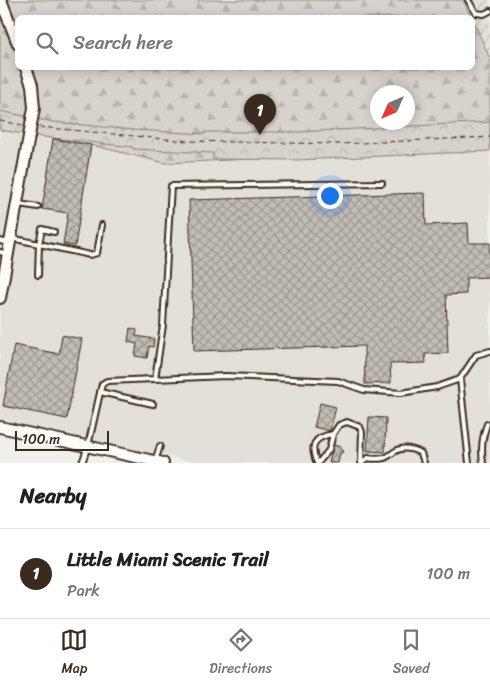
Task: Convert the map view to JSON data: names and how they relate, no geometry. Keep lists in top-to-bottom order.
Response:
{
  "scale_bar": "100 m",
  "north": "bottom left",
  "page": {
    "search": "Search here",
    "pins": "1",
    "scale": "100 m",
    "heading": "Nearby",
    "list": [
      {
        "mark": "1",
        "name": "Little Miami Scenic Trail",
        "note": "Park",
        "value": "100 m"
      }
    ],
    "nav": ["Map", "Directions", "Saved"]
  }
}
